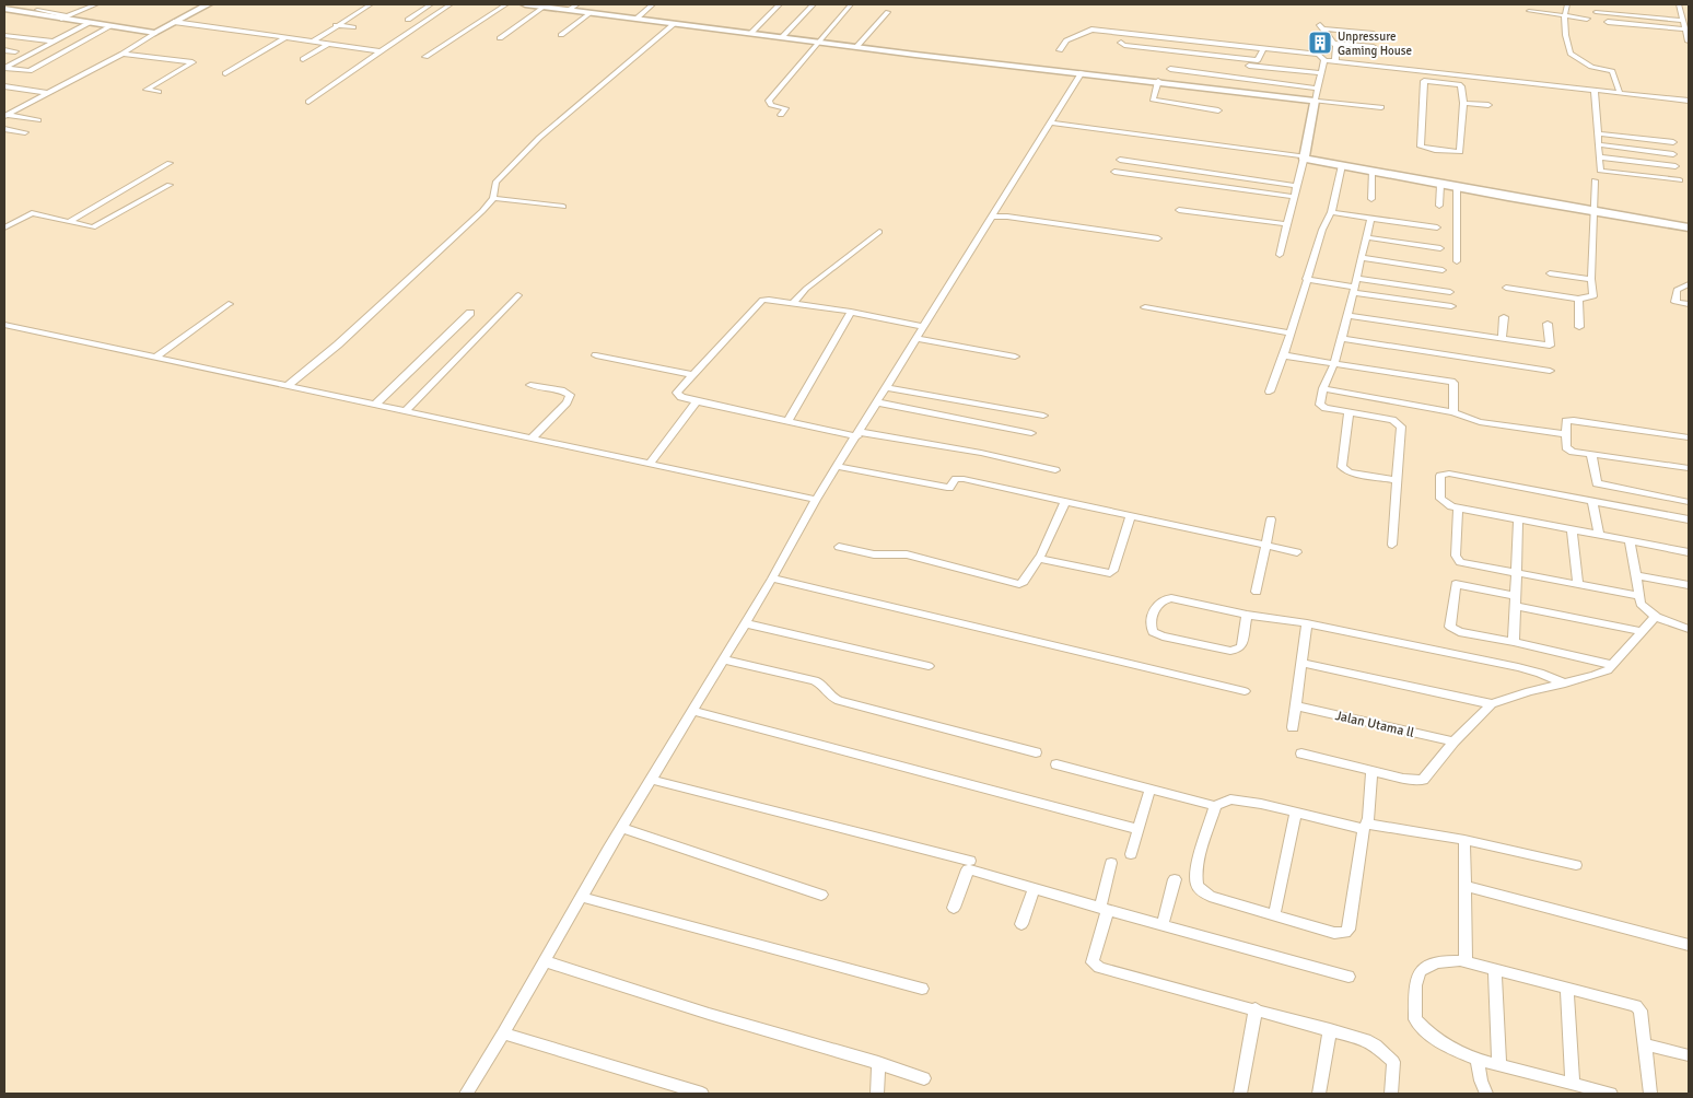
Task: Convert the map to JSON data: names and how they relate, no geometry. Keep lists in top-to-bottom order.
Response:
{
  "streets": {
    "street": ["Jalan Utama ll"]
  },
  "places": {
    "building": ["Unpressure Gaming House"]
  }
}
